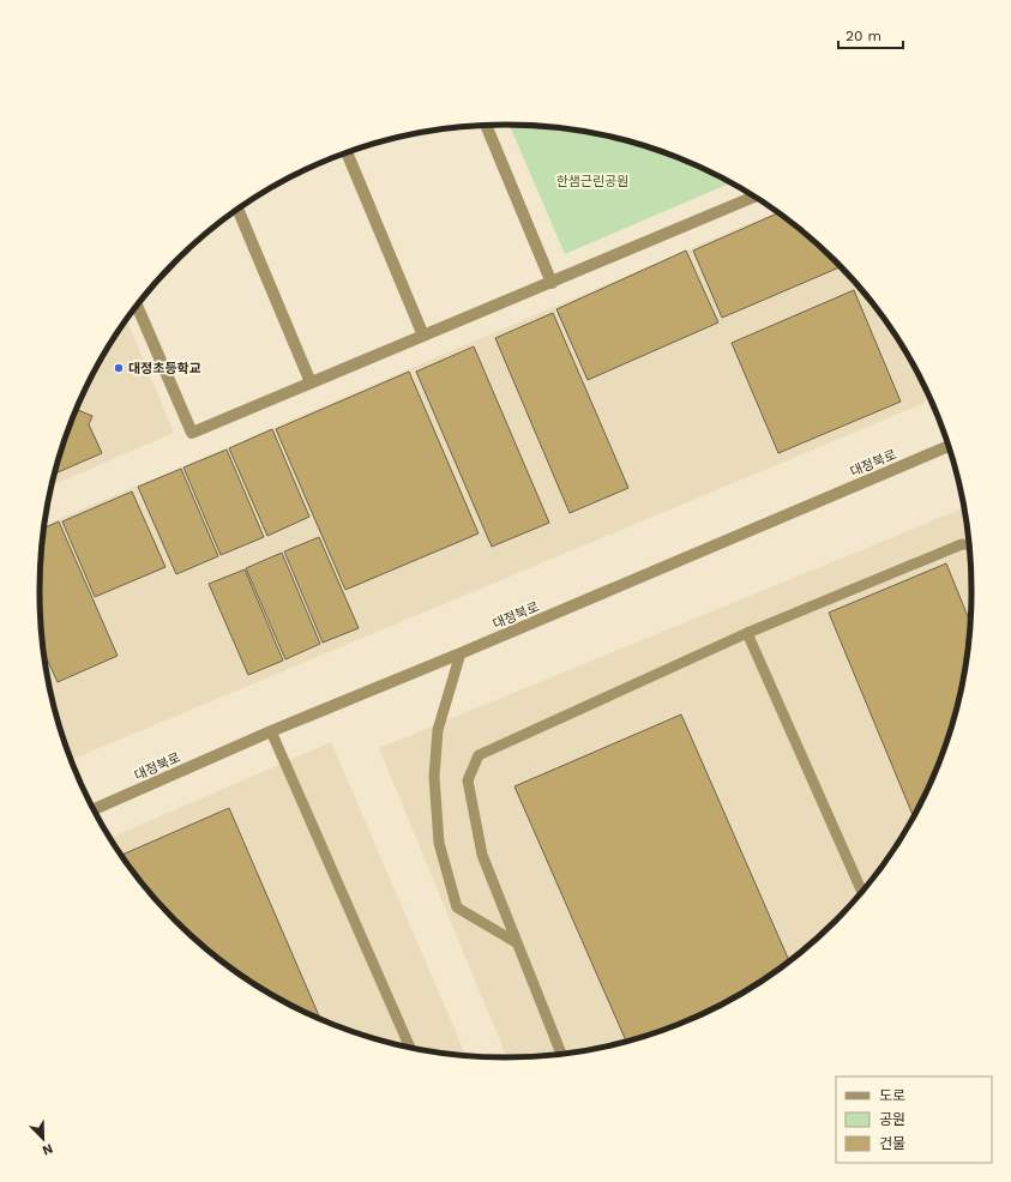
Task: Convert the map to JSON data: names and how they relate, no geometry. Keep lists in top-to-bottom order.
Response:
{
  "streets": {
    "street": ["대정북로"]
  },
  "parks": ["한샘근린공원"],
  "places": ["대정초등학교"],
  "legend": ["도로", "공원", "건물"],
  "scale_bar": "20 m",
  "north": "bottom right"
}
